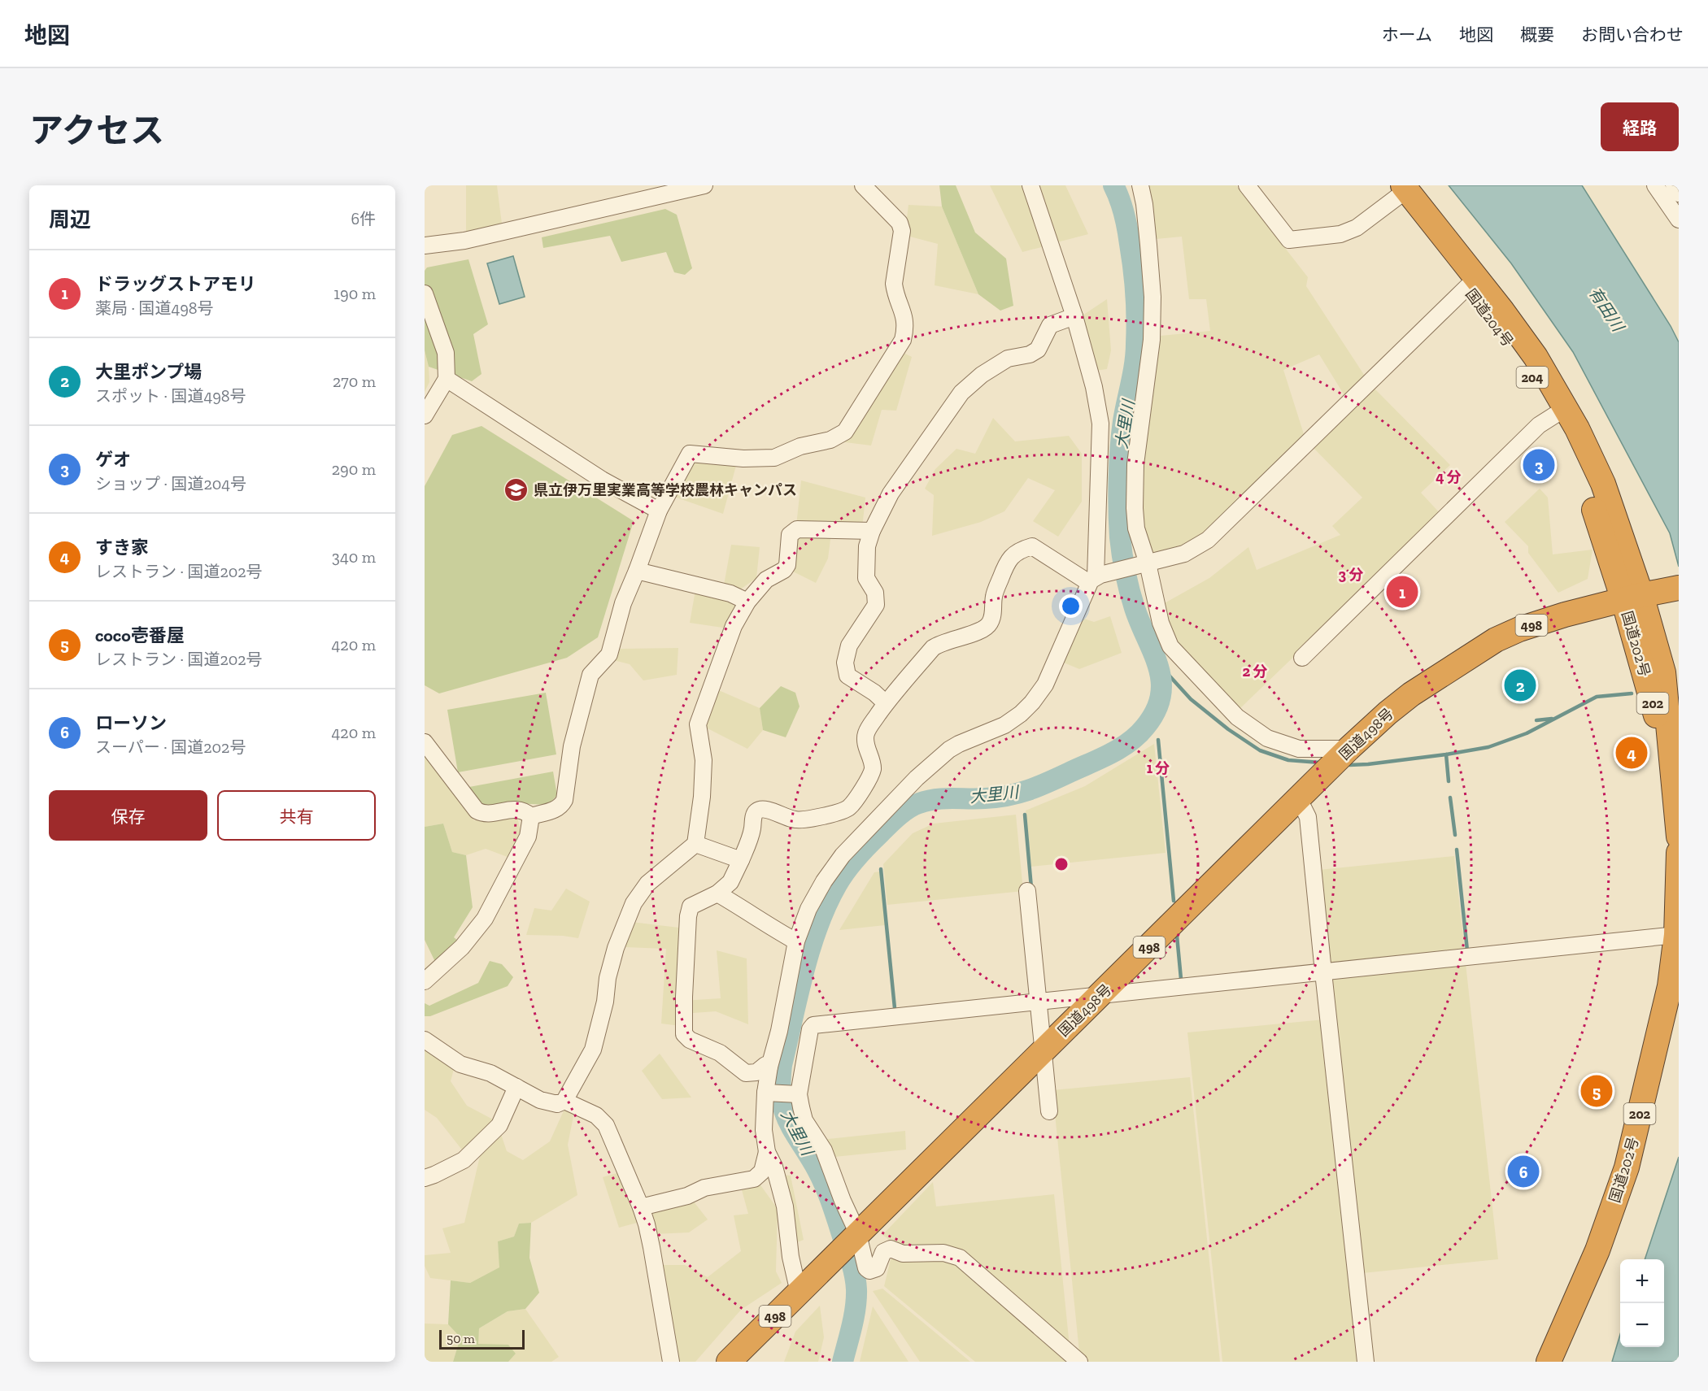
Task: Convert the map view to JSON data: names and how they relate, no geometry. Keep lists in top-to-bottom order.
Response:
{
  "streets": {
    "highway": [
      "国道204号",
      "204",
      "498",
      "国道202号",
      "202",
      "国道498号"
    ]
  },
  "crossings": [
    ["国道204号", "国道202号"],
    ["国道204号", "国道498号"],
    ["国道202号", "国道498号"]
  ],
  "water": ["有田川", "大里川"],
  "places": {
    "school or university": ["県立伊万里実業高等学校農林キャンパス"]
  },
  "scale_bar": "50 m",
  "page": {
    "header": "地図",
    "nav": [
      "ホーム",
      "地図",
      "概要",
      "お問い合わせ"
    ],
    "title": "アクセス",
    "buttons": [
      "経路",
      ["保存", "共有"]
    ],
    "heading": ["周辺", "6件"],
    "list": [
      {
        "mark": "1",
        "name": "ドラッグストアモリ",
        "note": "薬局 · 国道498号",
        "value": "190 m"
      },
      {
        "mark": "2",
        "name": "大里ポンプ場",
        "note": "スポット · 国道498号",
        "value": "270 m"
      },
      {
        "mark": "3",
        "name": "ゲオ",
        "note": "ショップ · 国道204号",
        "value": "290 m"
      },
      {
        "mark": "4",
        "name": "すき家",
        "note": "レストラン · 国道202号",
        "value": "340 m"
      },
      {
        "mark": "5",
        "name": "coco壱番屋",
        "note": "レストラン · 国道202号",
        "value": "420 m"
      },
      {
        "mark": "6",
        "name": "ローソン",
        "note": "スーパー · 国道202号",
        "value": "420 m"
      }
    ],
    "pins": [
      "3",
      "1",
      "2",
      "4",
      "5",
      "6"
    ],
    "map_buttons": ["+", "−"],
    "scale": "50 m"
  },
  "rings": [
    "4 分",
    "3 分",
    "2 分",
    "1 分"
  ]
}
